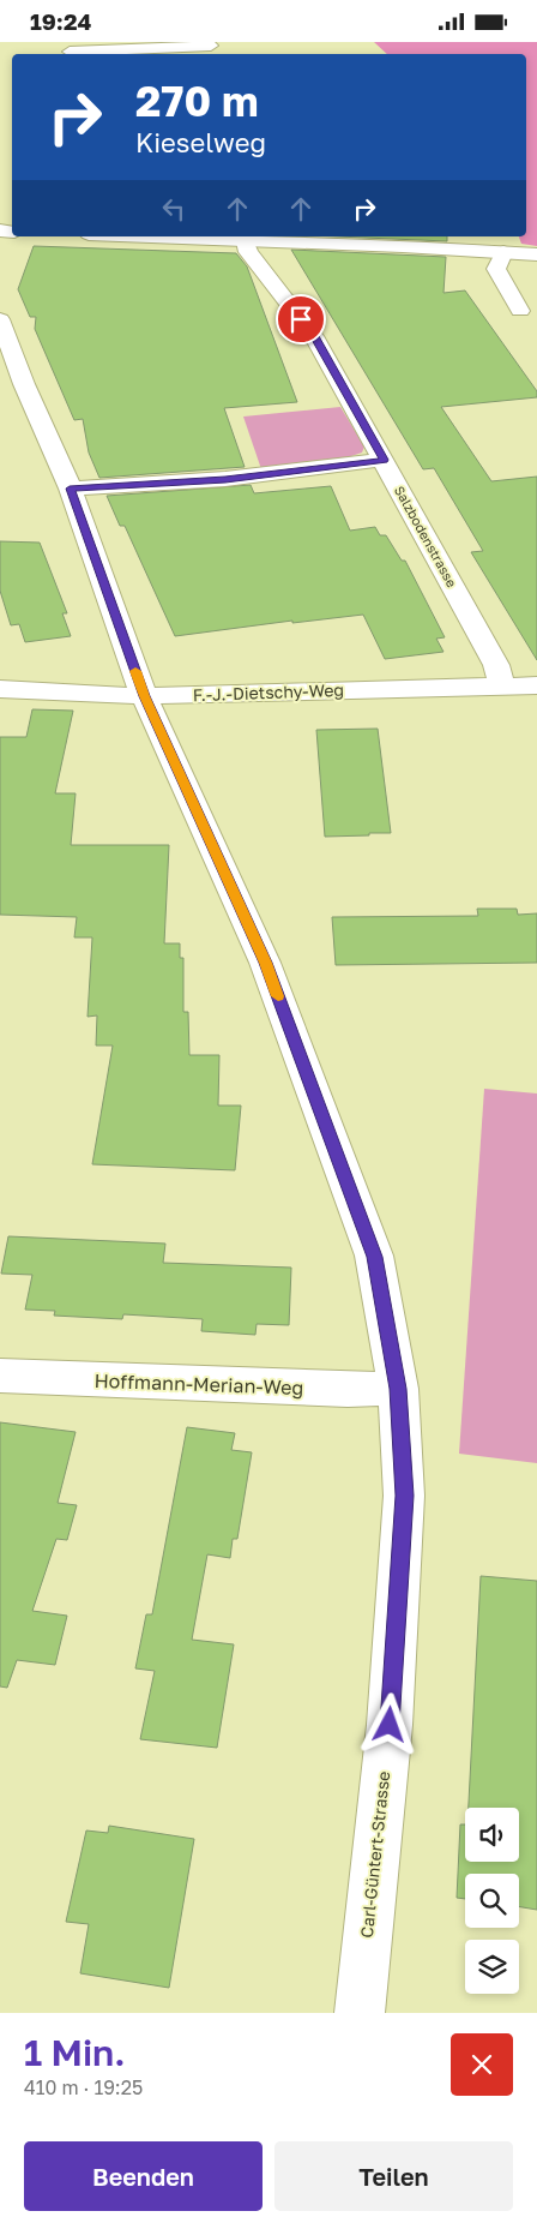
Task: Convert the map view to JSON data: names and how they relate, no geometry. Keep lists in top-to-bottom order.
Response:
{
  "streets": {
    "street": [
      "Salzbodenstrasse",
      "F.-J.-Dietschy-Weg",
      "Hoffmann-Merian-Weg",
      "Carl-Güntert-Strasse"
    ]
  },
  "crossings": [
    ["Salzbodenstrasse", "F.-J.-Dietschy-Weg"],
    ["F.-J.-Dietschy-Weg", "Carl-Güntert-Strasse"],
    ["Hoffmann-Merian-Weg", "Carl-Güntert-Strasse"]
  ],
  "page": {
    "status": "19:24",
    "turn": ["270 m", "Kieselweg"],
    "heading": ["1 Min.", "410 m · 19:25"],
    "buttons": ["Beenden", "Teilen"]
  }
}
